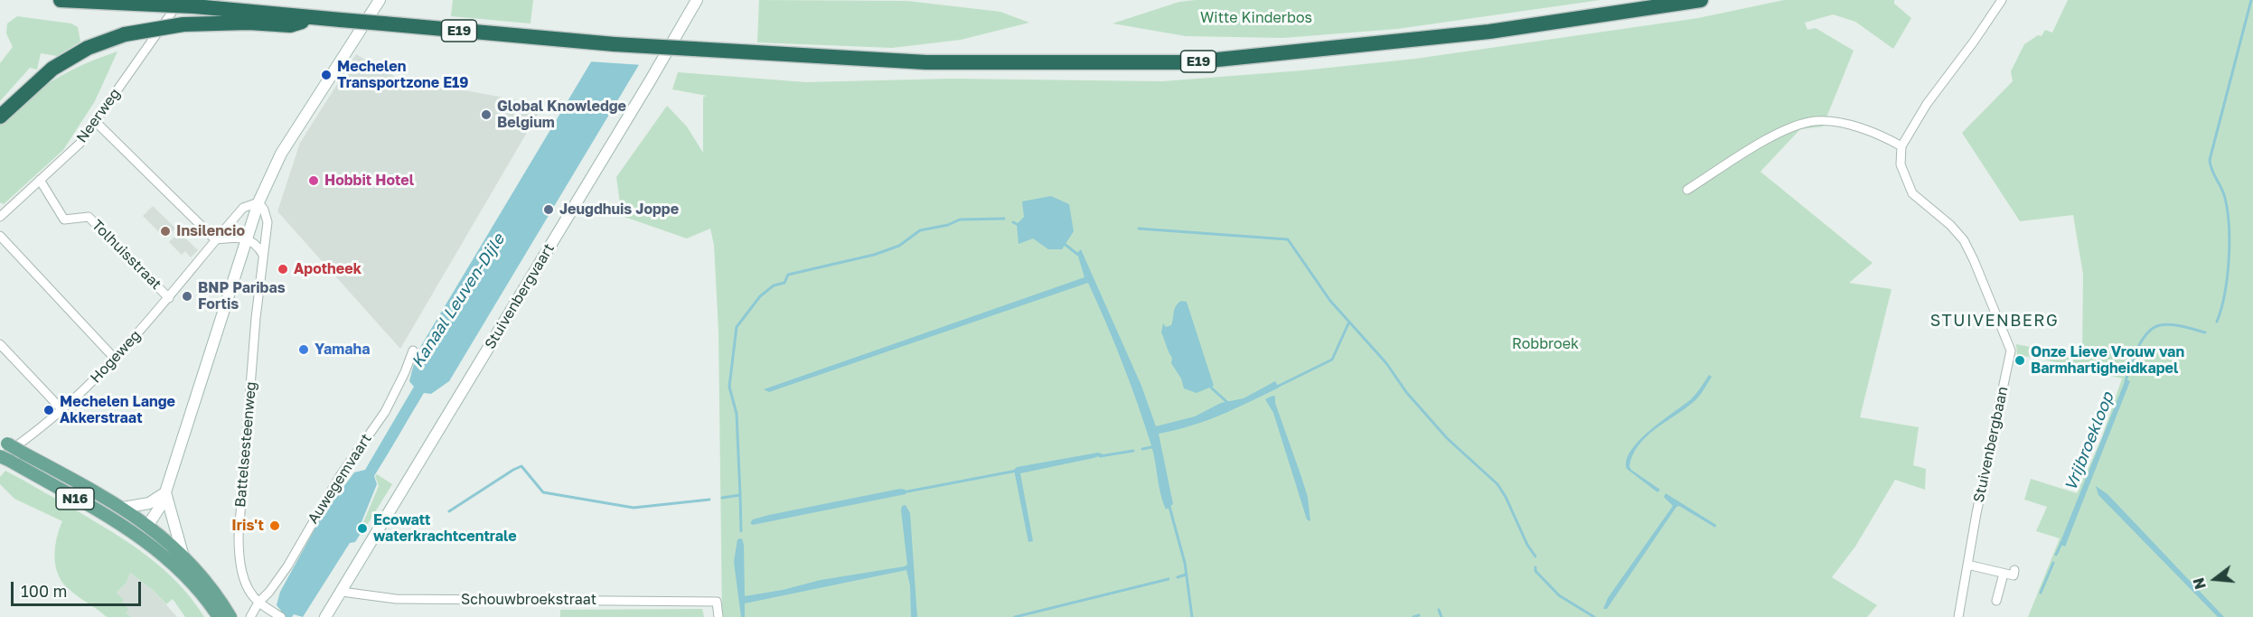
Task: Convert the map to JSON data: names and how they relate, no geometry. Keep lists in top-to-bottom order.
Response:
{
  "streets": {
    "highway": ["E19"],
    "main road": ["Stuivenbergvaart", "N16"],
    "street": [
      "Neerweg",
      "Tolhuisstraat",
      "Hogeweg",
      "Battelsesteenweg",
      "Stuivenbergbaan",
      "Auwegemvaart",
      "Schouwbroekstraat"
    ]
  },
  "crossings": [
    ["E19", "Neerweg"],
    ["Neerweg", "Tolhuisstraat"],
    ["Tolhuisstraat", "Hogeweg"],
    ["Stuivenbergvaart", "Schouwbroekstraat"],
    ["Hogeweg", "Battelsesteenweg"],
    ["Hogeweg", "N16"],
    ["Battelsesteenweg", "Auwegemvaart"]
  ],
  "districts": ["STUIVENBERG"],
  "water": ["Kanaal Leuven-Dijle", "Vrijbroekloop"],
  "parks": ["Witte Kinderbos", "Robbroek"],
  "places": [
    "Mechelen Transportzone E19",
    "Global Knowledge Belgium",
    "Hobbit Hotel",
    "Jeugdhuis Joppe",
    "Insilencio",
    "Apotheek",
    "BNP Paribas Fortis",
    "Yamaha",
    "Onze Lieve Vrouw van Barmhartigheidkapel",
    "Mechelen Lange Akkerstraat",
    "Iris't",
    "Ecowatt waterkrachtcentrale"
  ],
  "scale_bar": "100 m",
  "north": "left"
}
